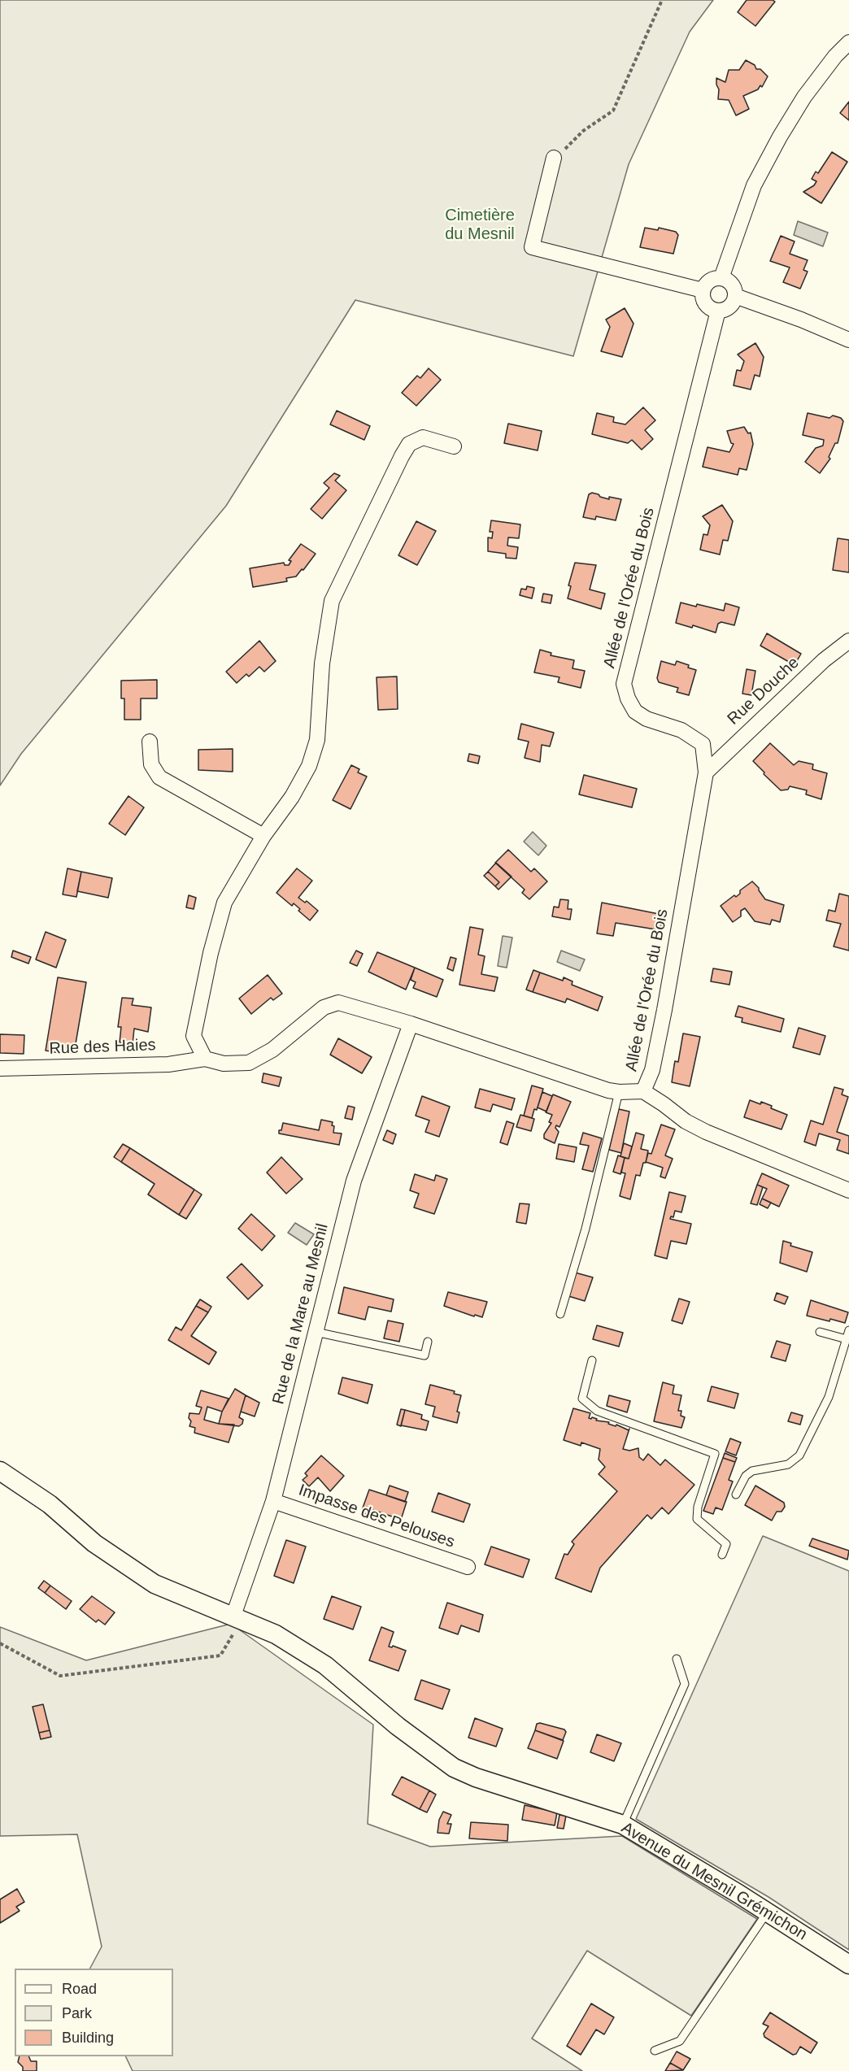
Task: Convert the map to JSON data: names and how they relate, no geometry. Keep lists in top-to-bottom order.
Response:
{
  "streets": {
    "street": [
      "Allée de l'Orée du Bois",
      "Rue Douche",
      "Rue des Haies",
      "Rue de la Mare au Mesnil",
      "Impasse des Pelouses",
      "Avenue du Mesnil Grémichon"
    ]
  },
  "crossings": [
    ["Allée de l'Orée du Bois", "Rue Douche"],
    ["Rue de la Mare au Mesnil", "Impasse des Pelouses"],
    ["Rue de la Mare au Mesnil", "Avenue du Mesnil Grémichon"]
  ],
  "parks": ["Cimetière du Mesnil"],
  "legend": ["Road", "Park", "Building"]
}
